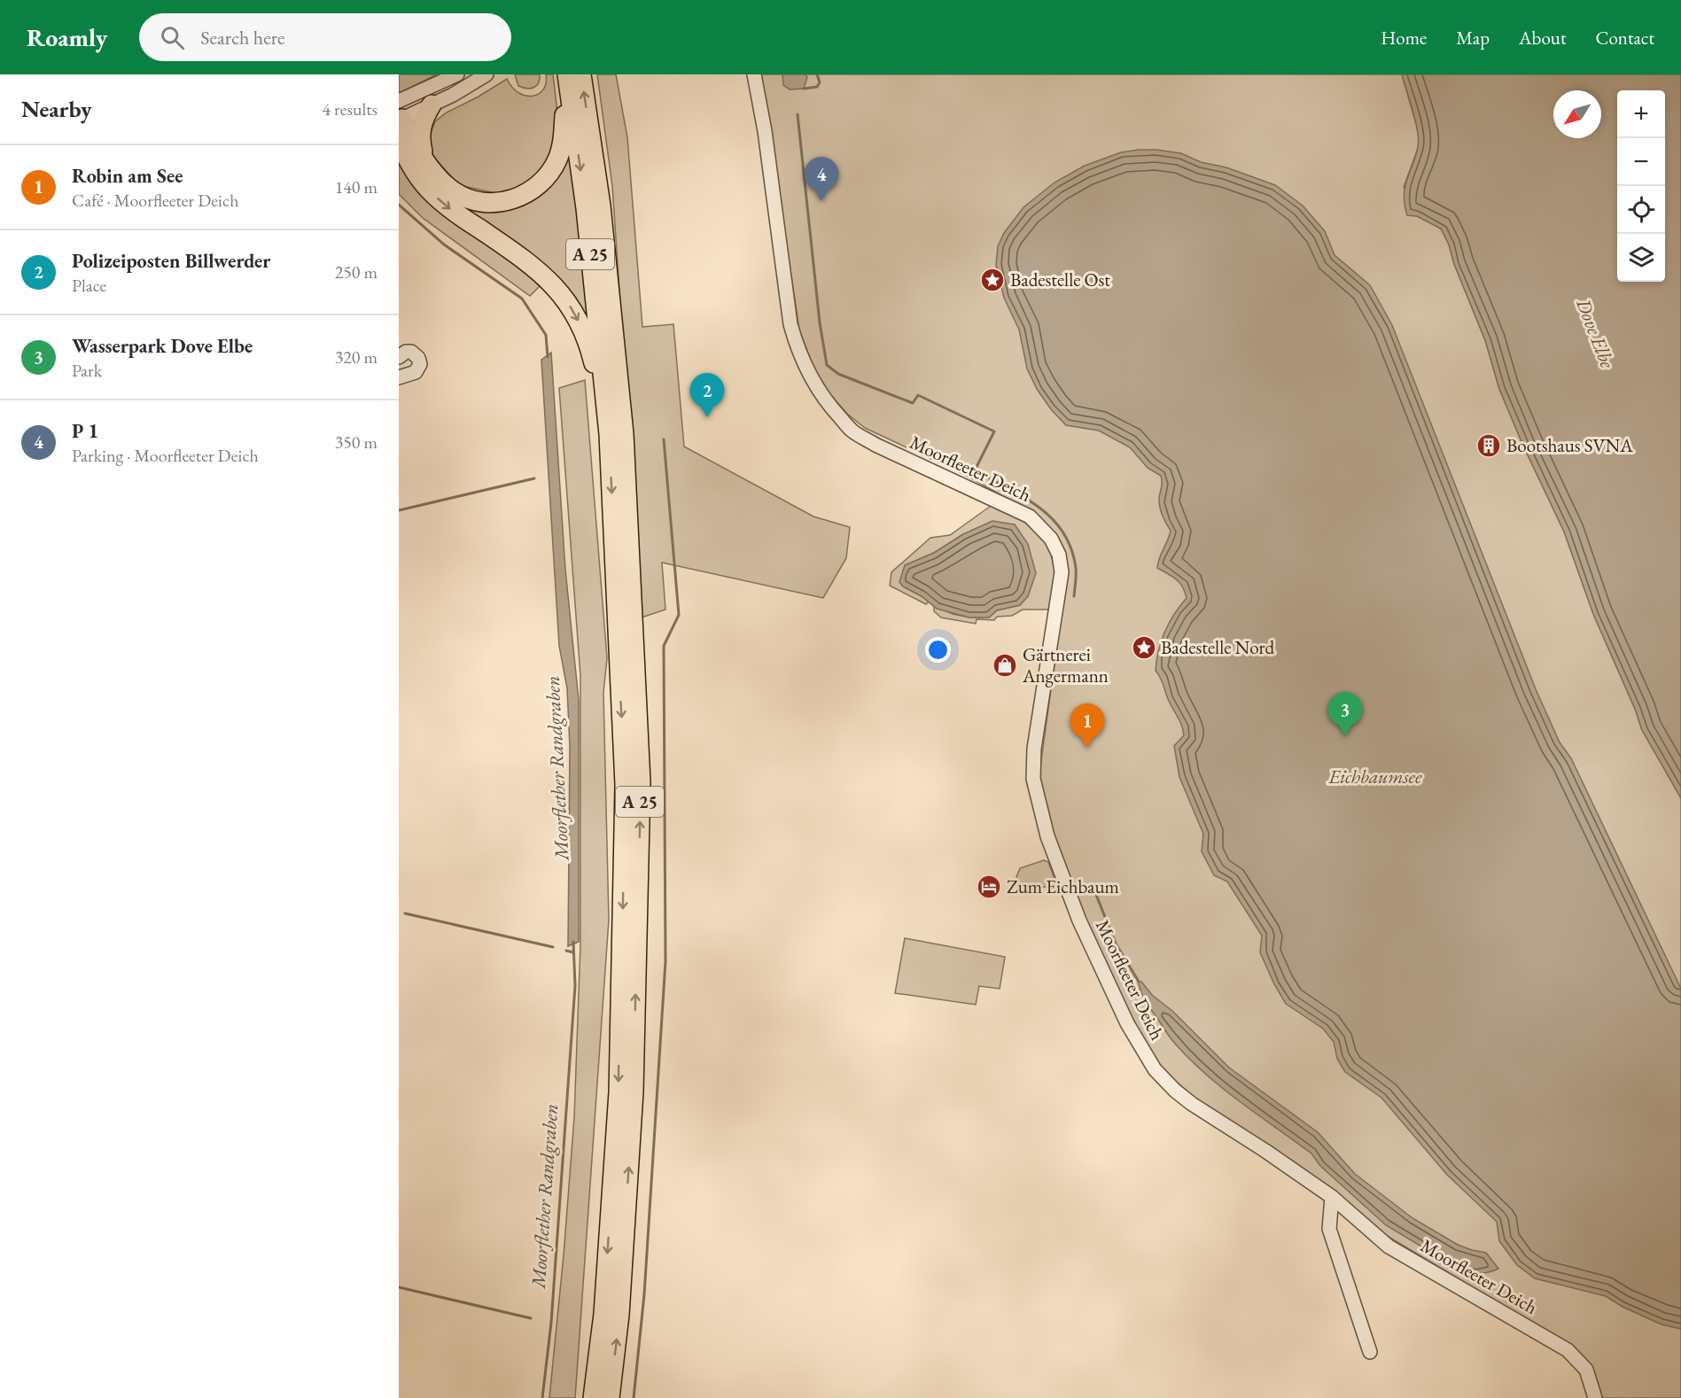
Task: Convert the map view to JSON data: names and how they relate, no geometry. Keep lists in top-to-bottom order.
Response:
{
  "streets": {
    "highway": ["A 25"],
    "street": ["Moorfleeter Deich"]
  },
  "water": ["Dove Elbe", "Moorflether Randgraben", "Eichbaumsee"],
  "places": {
    "place": ["Badestelle Ost", "Badestelle Nord"],
    "building": ["Bootshaus SVNA"],
    "shop": ["Gärtnerei Angermann"],
    "hotel": ["Zum Eichbaum"]
  },
  "north": "bottom left",
  "page": {
    "header": "Roamly",
    "search": "Search here",
    "nav": [
      "Home",
      "Map",
      "About",
      "Contact"
    ],
    "heading": ["Nearby", "4 results"],
    "map_buttons": ["+", "−"],
    "list": [
      {
        "mark": "1",
        "name": "Robin am See",
        "note": "Café · Moorfleeter Deich",
        "value": "140 m"
      },
      {
        "mark": "2",
        "name": "Polizeiposten Billwerder",
        "note": "Place",
        "value": "250 m"
      },
      {
        "mark": "3",
        "name": "Wasserpark Dove Elbe",
        "note": "Park",
        "value": "320 m"
      },
      {
        "mark": "4",
        "name": "P 1",
        "note": "Parking · Moorfleeter Deich",
        "value": "350 m"
      }
    ],
    "pins": [
      "4",
      "2",
      "3",
      "1"
    ]
  }
}
